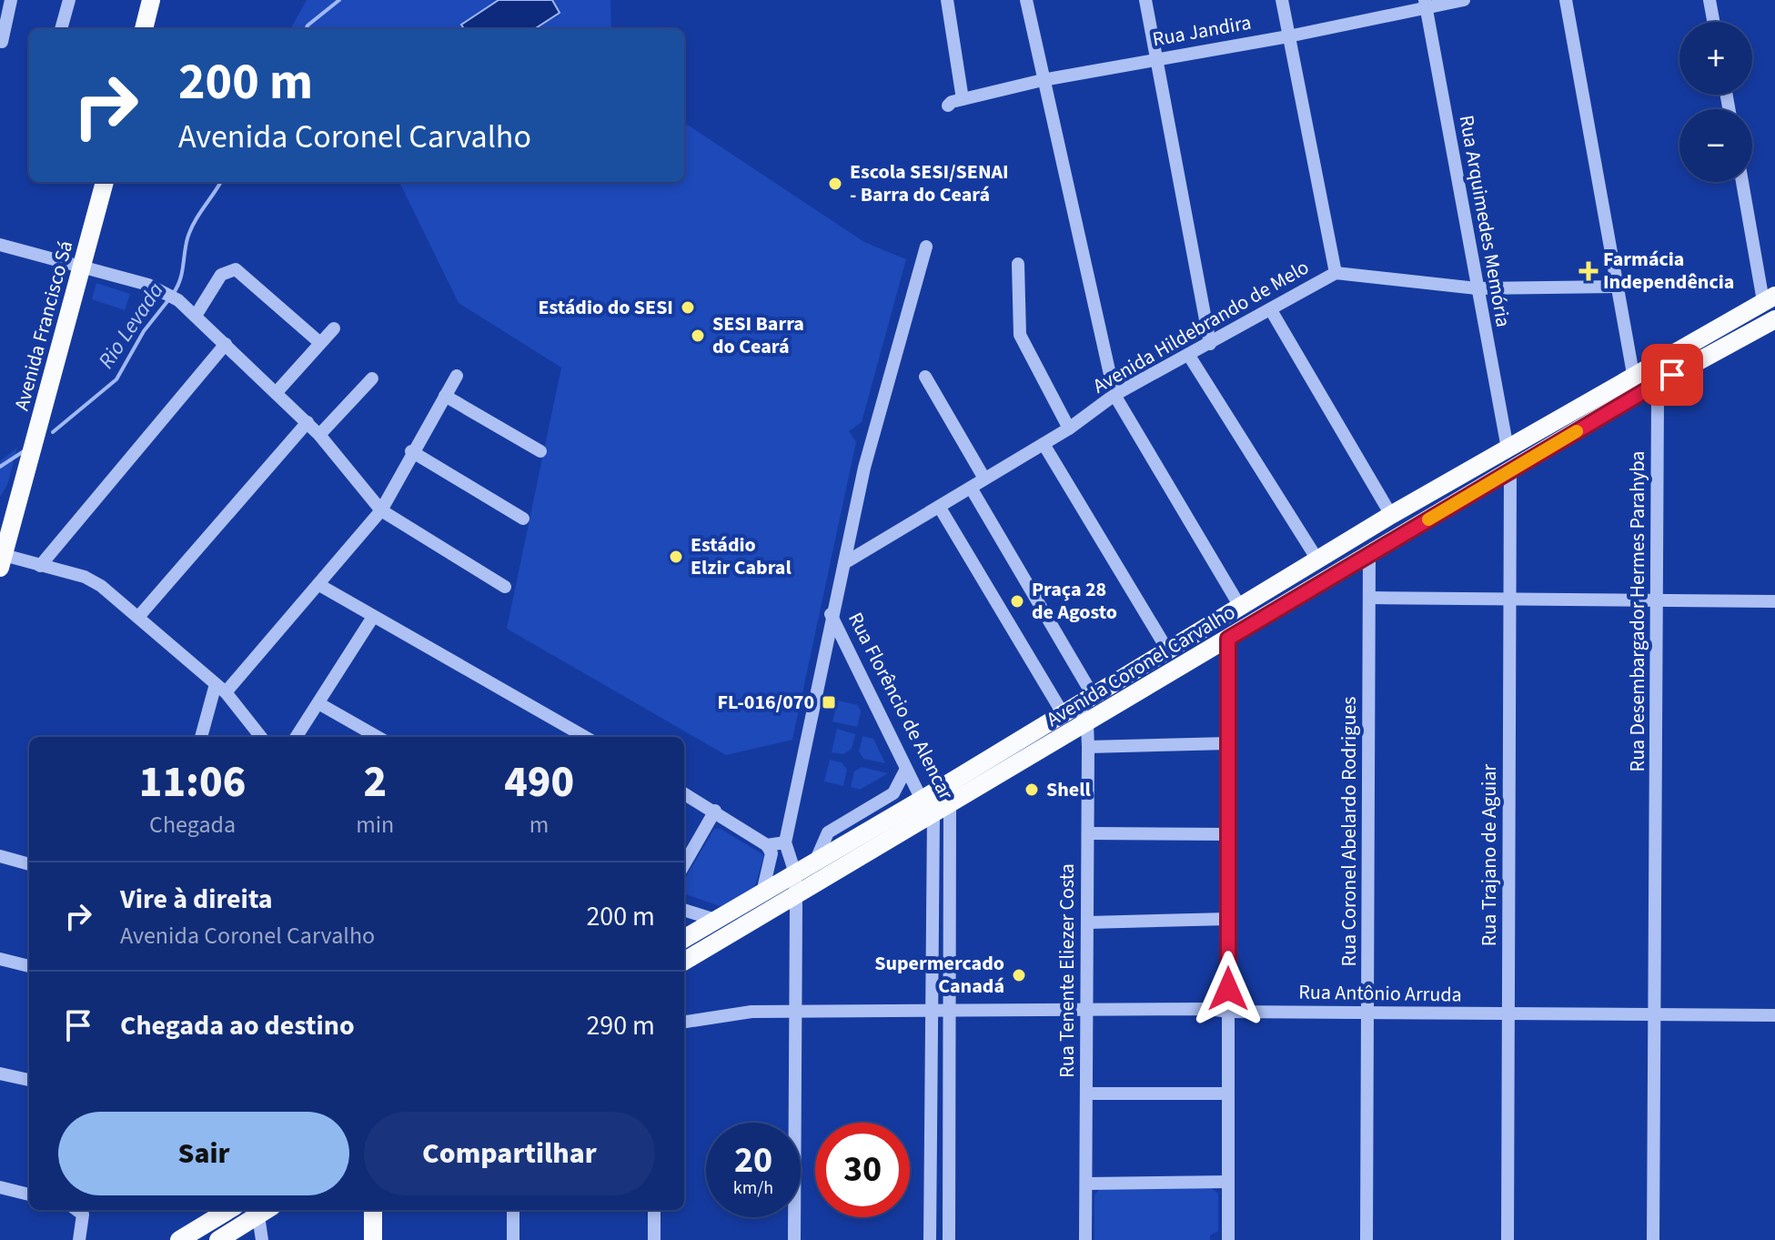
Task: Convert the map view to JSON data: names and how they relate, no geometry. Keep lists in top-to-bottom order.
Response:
{
  "streets": {
    "main road": ["Avenida Francisco Sá", "Avenida Coronel Carvalho"],
    "street": [
      "Rua Jandira",
      "Rua Arquimedes Memória",
      "Avenida Hildebrando de Melo",
      "Rua Desembargador Hermes Parahyba",
      "Rua Florêncio de Alencar",
      "Rua Coronel Abelardo Rodrigues",
      "Rua Trajano de Aguiar",
      "Rua Tenente Eliezer Costa",
      "Rua Antônio Arruda"
    ]
  },
  "crossings": [
    ["Rua Jandira", "Rua Arquimedes Memória"],
    ["Rua Arquimedes Memória", "Avenida Hildebrando de Melo"],
    ["Rua Arquimedes Memória", "Avenida Coronel Carvalho"],
    ["Avenida Hildebrando de Melo", "Rua Florêncio de Alencar"],
    ["Rua Desembargador Hermes Parahyba", "Avenida Coronel Carvalho"],
    ["Rua Desembargador Hermes Parahyba", "Rua Antônio Arruda"],
    ["Avenida Coronel Carvalho", "Rua Florêncio de Alencar"],
    ["Avenida Coronel Carvalho", "Rua Coronel Abelardo Rodrigues"],
    ["Avenida Coronel Carvalho", "Rua Trajano de Aguiar"],
    ["Avenida Coronel Carvalho", "Rua Tenente Eliezer Costa"],
    ["Rua Florêncio de Alencar", "Rua Antônio Arruda"],
    ["Rua Coronel Abelardo Rodrigues", "Rua Antônio Arruda"],
    ["Rua Trajano de Aguiar", "Rua Antônio Arruda"],
    ["Rua Tenente Eliezer Costa", "Rua Antônio Arruda"]
  ],
  "water": ["Rio Levada"],
  "places": {
    "other": [
      "Escola SESI/SENAI - Barra do Ceará",
      "Estádio do SESI",
      "SESI Barra do Ceará",
      "Estádio Elzir Cabral",
      "Praça 28 de Agosto",
      "Shell",
      "Supermercado Canadá"
    ],
    "health": ["Farmácia Independência"],
    "transit": ["FL-016/070"]
  },
  "page": {
    "map_buttons": ["+", "−"],
    "turn": ["200 m", "Avenida Coronel Carvalho"],
    "eta": [
      "11:06",
      "Chegada",
      "2",
      "min",
      "490",
      "m"
    ],
    "list": [
      {
        "name": "Vire à direita",
        "note": "Avenida Coronel Carvalho",
        "value": "200 m"
      },
      {
        "name": "Chegada ao destino",
        "value": "290 m"
      }
    ],
    "buttons": ["Sair", "Compartilhar"],
    "speed": "20 km/h",
    "limit": "30"
  }
}
